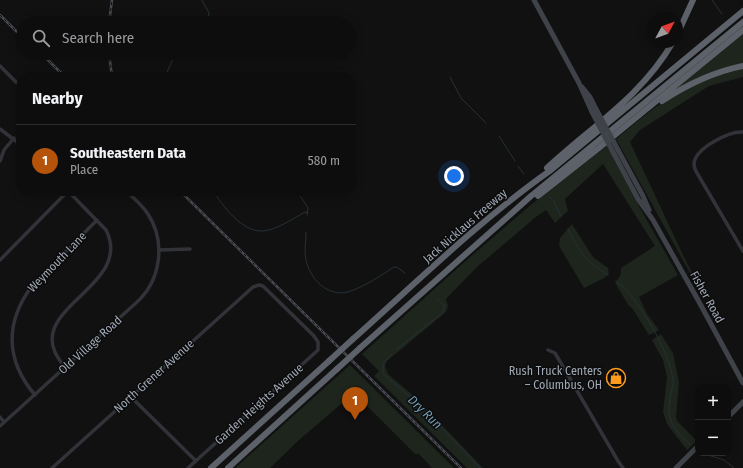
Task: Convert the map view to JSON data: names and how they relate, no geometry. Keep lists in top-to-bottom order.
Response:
{
  "streets": {
    "highway": ["Jack Nicklaus Freeway"],
    "main road": ["Fisher Road"],
    "street": [
      "Weymouth Lane",
      "Old Village Road",
      "North Grener Avenue",
      "Garden Heights Avenue"
    ]
  },
  "crossings": [
    ["Weymouth Lane", "Old Village Road"],
    ["North Grener Avenue", "Garden Heights Avenue"]
  ],
  "water": ["Dry Run"],
  "places": {
    "shop": ["Rush Truck Centers – Columbus, OH"]
  },
  "north": "top right",
  "page": {
    "search": "Search here",
    "heading": "Nearby",
    "list": [
      {
        "mark": "1",
        "name": "Southeastern Data",
        "note": "Place",
        "value": "580 m"
      }
    ],
    "map_buttons": ["+", "−"],
    "pins": "1"
  }
}
